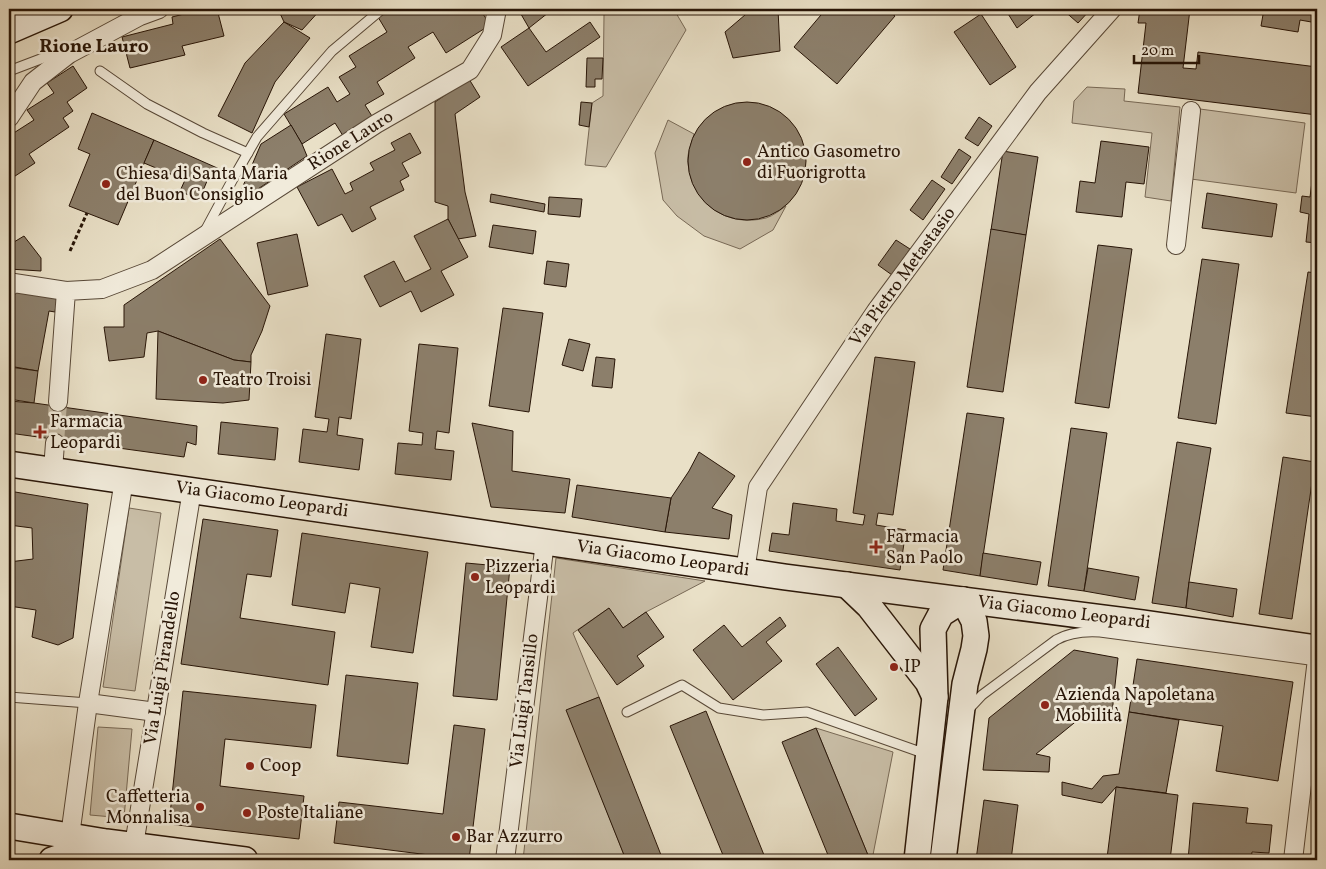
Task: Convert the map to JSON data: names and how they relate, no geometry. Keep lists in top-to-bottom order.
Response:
{
  "streets": {
    "street": [
      "Rione Lauro",
      "Via Pietro Metastasio",
      "Via Giacomo Leopardi",
      "Via Luigi Pirandello",
      "Via Luigi Tansillo"
    ]
  },
  "crossings": [
    ["Via Pietro Metastasio", "Via Giacomo Leopardi"],
    ["Via Giacomo Leopardi", "Via Luigi Pirandello"],
    ["Via Giacomo Leopardi", "Via Luigi Tansillo"]
  ],
  "districts": ["Rione Lauro"],
  "places": {
    "other": [
      "Antico Gasometro di Fuorigrotta",
      "Chiesa di Santa Maria del Buon Consiglio",
      "Teatro Troisi",
      "Pizzeria Leopardi",
      "IP",
      "Azienda Napoletana Mobilità",
      "Coop",
      "Caffetteria Monnalisa",
      "Poste Italiane",
      "Bar Azzurro"
    ],
    "health": ["Farmacia Leopardi", "Farmacia San Paolo"]
  },
  "scale_bar": "20 m"
}
